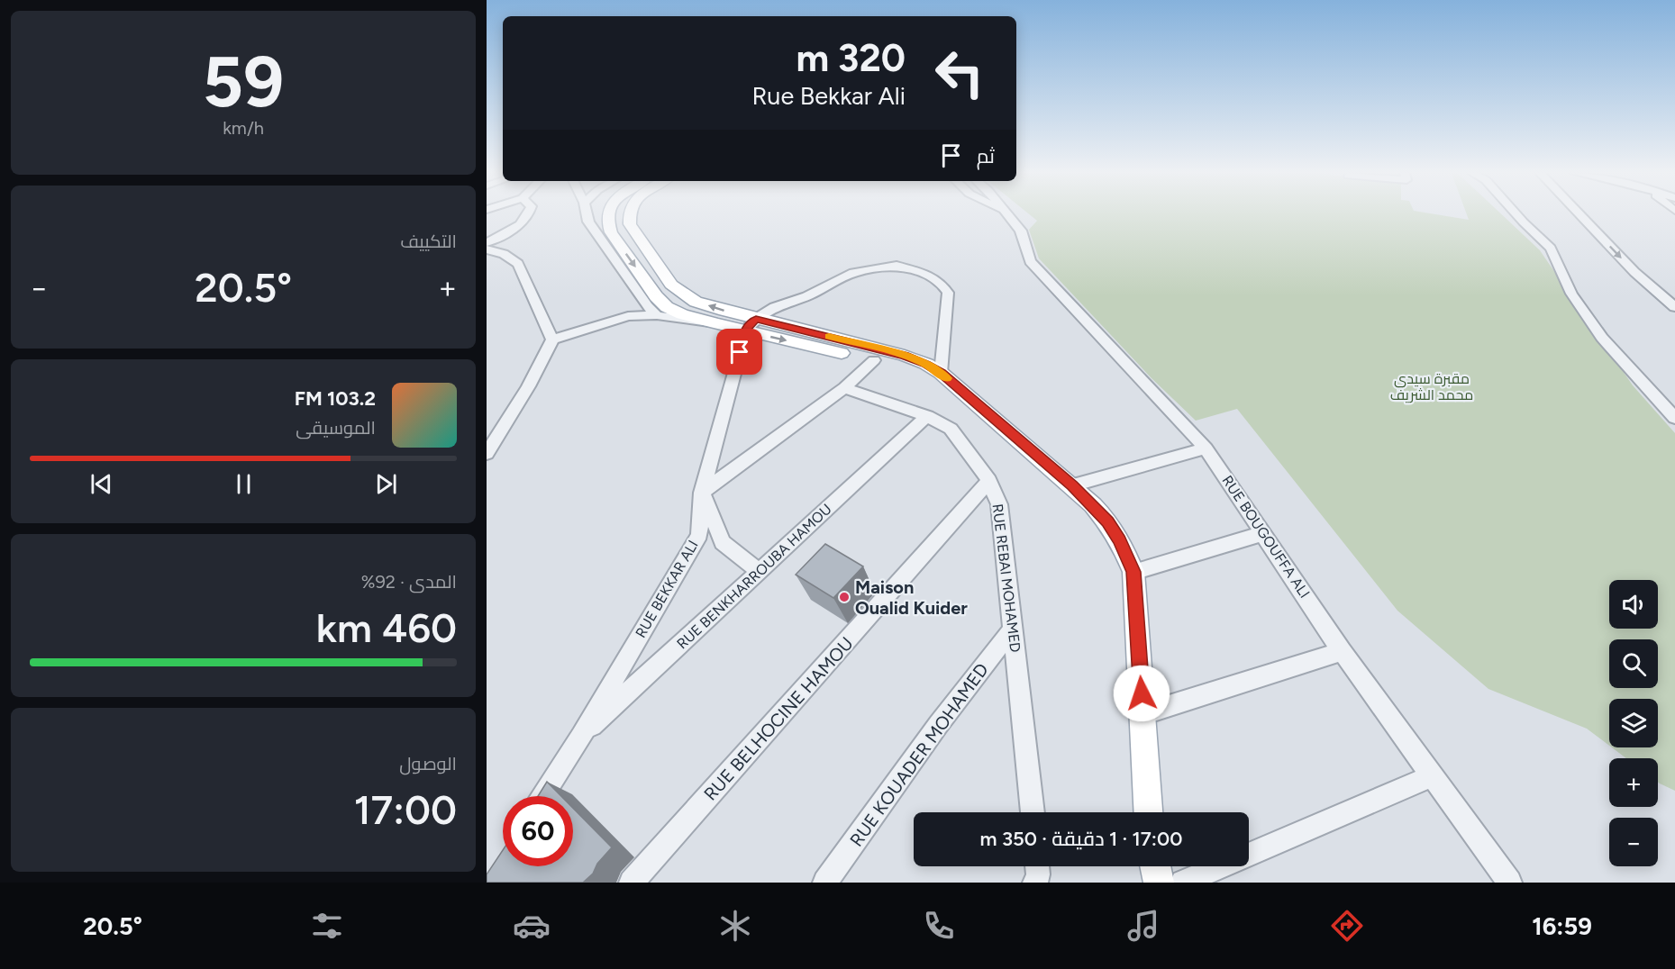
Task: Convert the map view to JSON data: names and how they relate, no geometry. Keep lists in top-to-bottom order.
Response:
{
  "streets": {
    "street": [
      "RUE BOUGOUFFA ALI",
      "RUE BENKHARROUBA HAMOU",
      "RUE REBAI MOHAMED",
      "RUE BEKKAR ALI",
      "RUE BELHOCINE HAMOU",
      "RUE KOUADER MOHAMED"
    ]
  },
  "crossings": [
    ["RUE BENKHARROUBA HAMOU", "RUE REBAI MOHAMED"],
    ["RUE BENKHARROUBA HAMOU", "RUE BEKKAR ALI"],
    ["RUE REBAI MOHAMED", "RUE BELHOCINE HAMOU"],
    ["RUE REBAI MOHAMED", "RUE KOUADER MOHAMED"]
  ],
  "parks": ["مقبرة سيدي محمد الشريف"],
  "places": ["Maison Oualid Kuider"],
  "page": {
    "tile": [
      ["59", "km/h"],
      "التكييف",
      ["المدى · 92%", "460 km"],
      ["الوصول", "17:00"]
    ],
    "turn": ["320 m", "Rue Bekkar Ali"],
    "then": "ثم",
    "heat": ["−", "20.5°", "+"],
    "song": ["103.2 FM", "الموسيقى"],
    "map_buttons": ["+", "−"],
    "limit": "60",
    "trip": "17:00 · 1 دقيقة · 350 m",
    "tabs": ["16:59", "20.5°"]
  }
}
